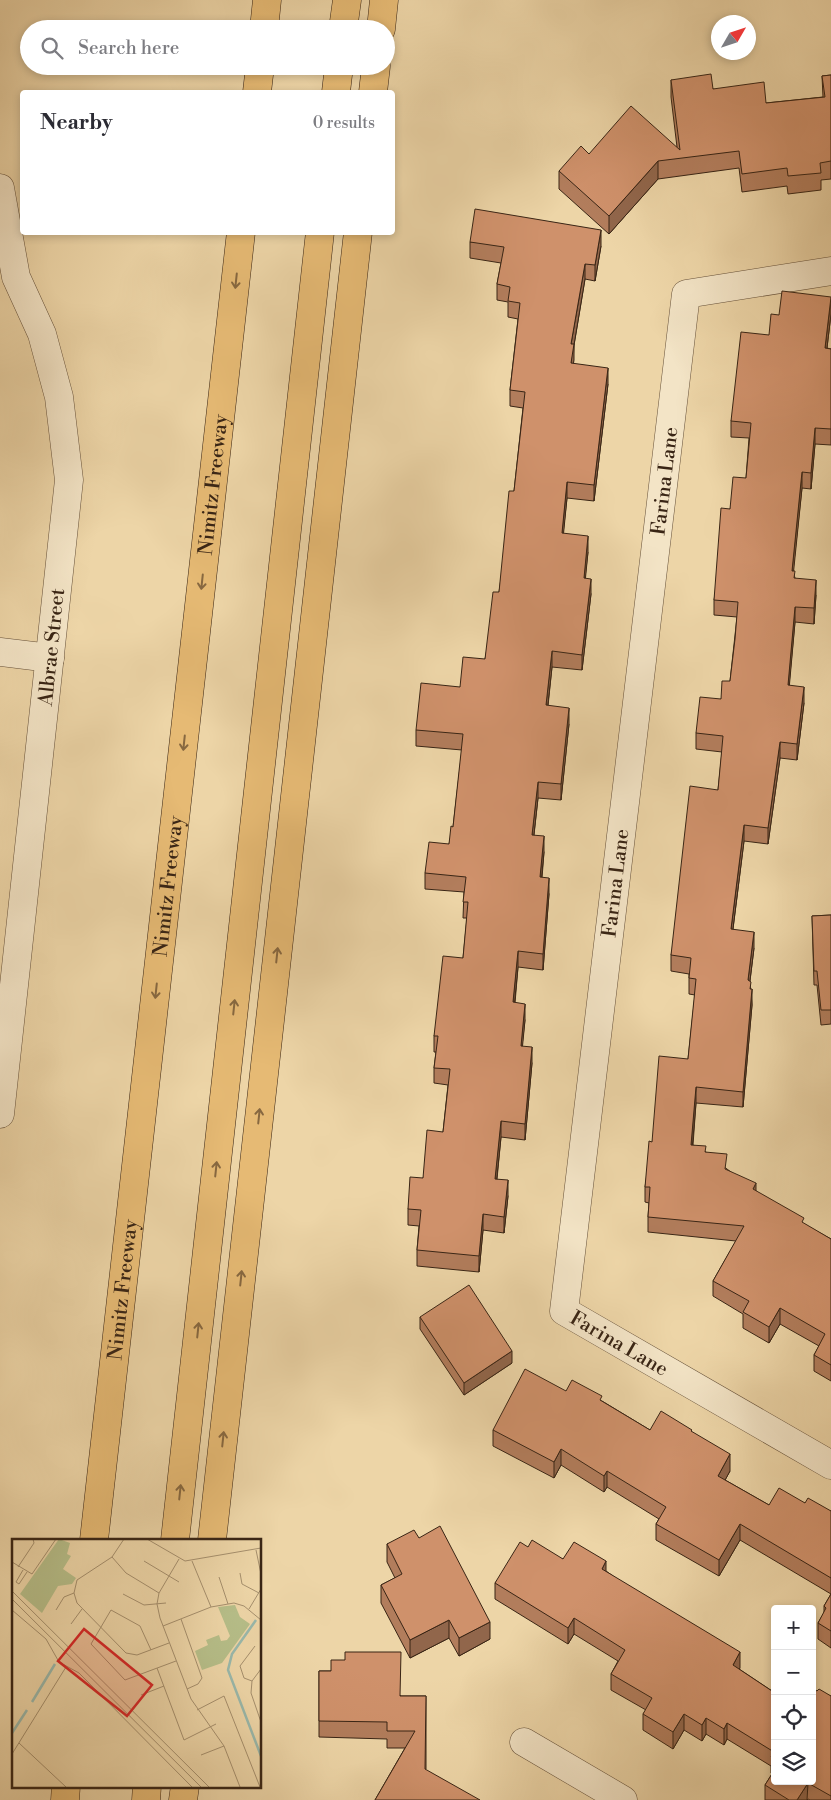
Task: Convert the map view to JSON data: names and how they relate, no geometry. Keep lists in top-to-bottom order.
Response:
{
  "streets": {
    "highway": ["Nimitz Freeway"],
    "street": ["Farina Lane", "Albrae Street"]
  },
  "north": "top right",
  "page": {
    "search": "Search here",
    "heading": ["Nearby", "0 results"],
    "map_buttons": ["+", "−"]
  }
}
